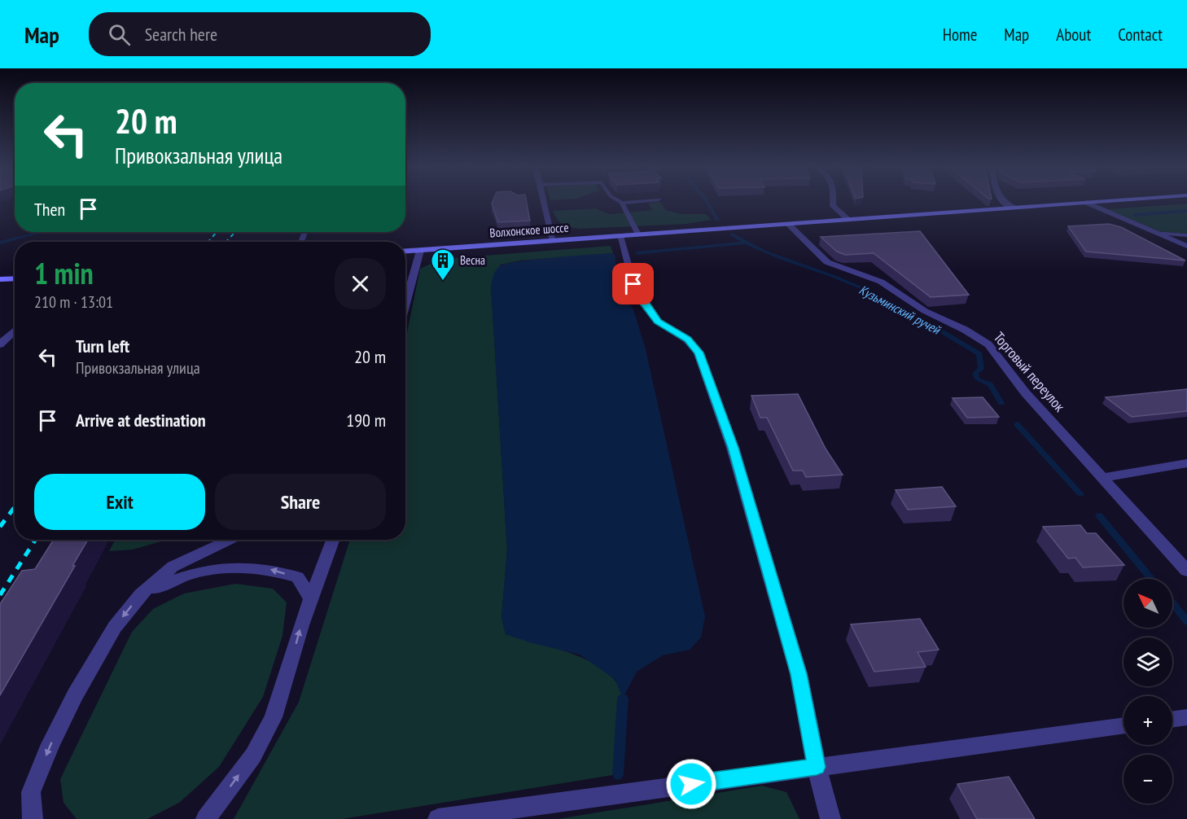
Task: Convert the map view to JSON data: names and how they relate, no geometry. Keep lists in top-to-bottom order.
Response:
{
  "streets": {
    "main road": ["Волхонское шоссе"],
    "street": ["Торговый переулок"]
  },
  "crossings": [
    ["Волхонское шоссе", "Торговый переулок"]
  ],
  "water": ["Кузьминский ручей"],
  "places": {
    "building": ["Весна"]
  },
  "north": "top left",
  "page": {
    "header": "Map",
    "search": "Search here",
    "nav": [
      "Home",
      "Map",
      "About",
      "Contact"
    ],
    "turn": ["20 m", "Привокзальная улица"],
    "then": "Then",
    "heading": ["1 min", "210 m · 13:01"],
    "list": [
      {
        "name": "Turn left",
        "note": "Привокзальная улица",
        "value": "20 m"
      },
      {
        "name": "Arrive at destination",
        "value": "190 m"
      }
    ],
    "buttons": ["Exit", "Share"],
    "map_buttons": ["+", "−"]
  }
}
